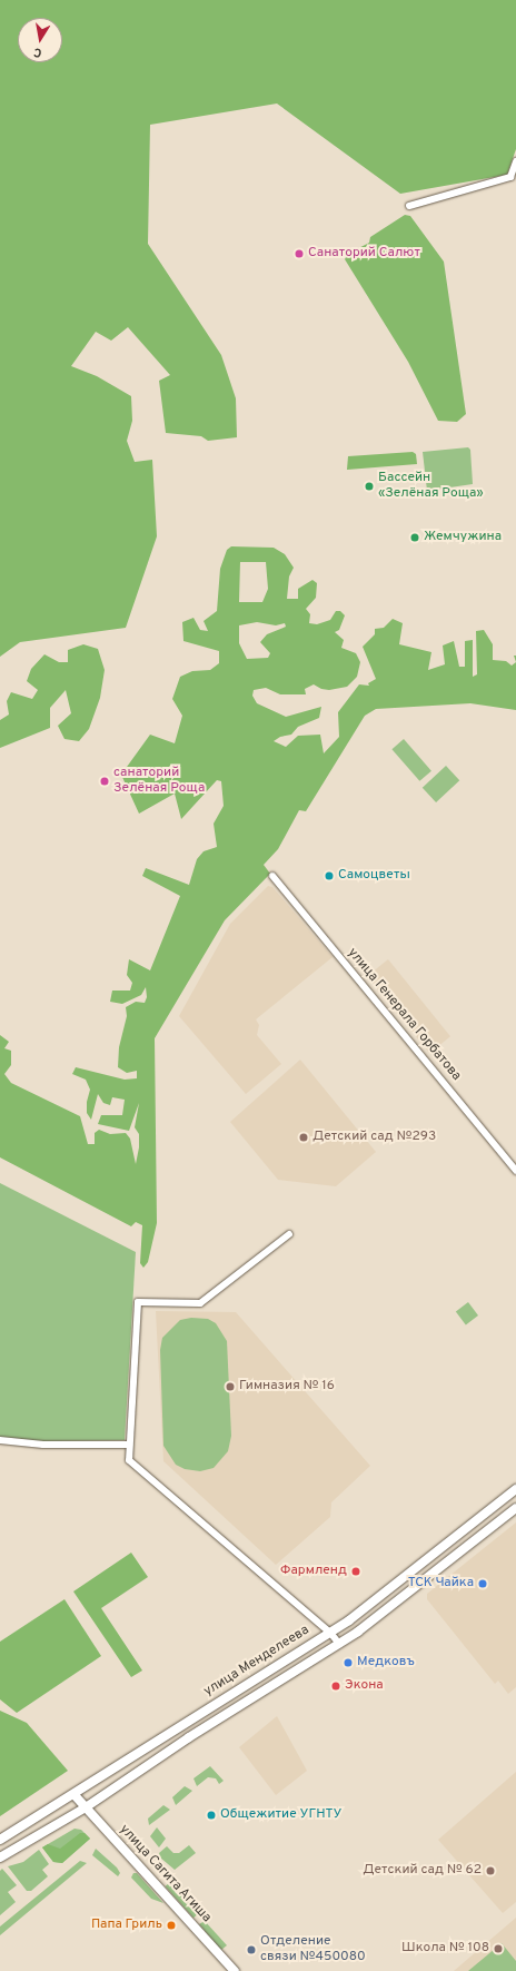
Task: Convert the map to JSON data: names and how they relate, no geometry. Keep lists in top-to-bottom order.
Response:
{
  "streets": {
    "main road": ["улица Менделеева", "улица Сагита Агиша"],
    "street": ["улица Генерала Горбатова"]
  },
  "crossings": [
    ["улица Менделеева", "улица Сагита Агиша"]
  ],
  "places": [
    "Санаторий Салют",
    "Бассейн «Зелёная Роща»",
    "Жемчужина",
    "санаторий Зелёная Роща",
    "Самоцветы",
    "Детский сад №293",
    "Гимназия № 16",
    "Фармленд",
    "ТСК Чайка",
    "Медковъ",
    "Экона",
    "Общежитие УГНТУ",
    "Детский сад № 62",
    "Папа Гриль",
    "Школа № 108",
    "Отделение связи №450080"
  ],
  "north": "bottom"
}
